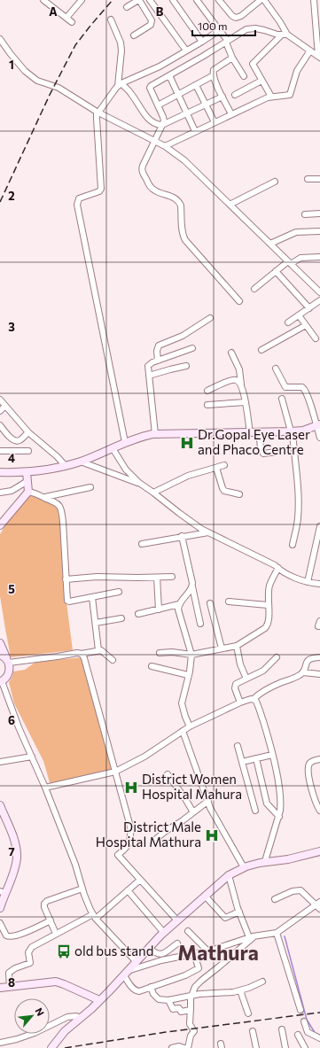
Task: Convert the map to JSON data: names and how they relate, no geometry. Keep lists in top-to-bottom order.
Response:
{
  "districts": ["Mathura"],
  "places": {
    "hospital": ["Dr.Gopal Eye Laser and Phaco Centre", "District Women Hospital Mahura", "District Male Hospital Mathura"],
    "bus stop": ["old bus stand"]
  },
  "scale_bar": "100 m",
  "north": "top right",
  "grid": {
    "columns": ["A", "B"],
    "rows": [
      "1",
      "2",
      "3",
      "4",
      "5",
      "6",
      "7",
      "8"
    ]
  }
}
